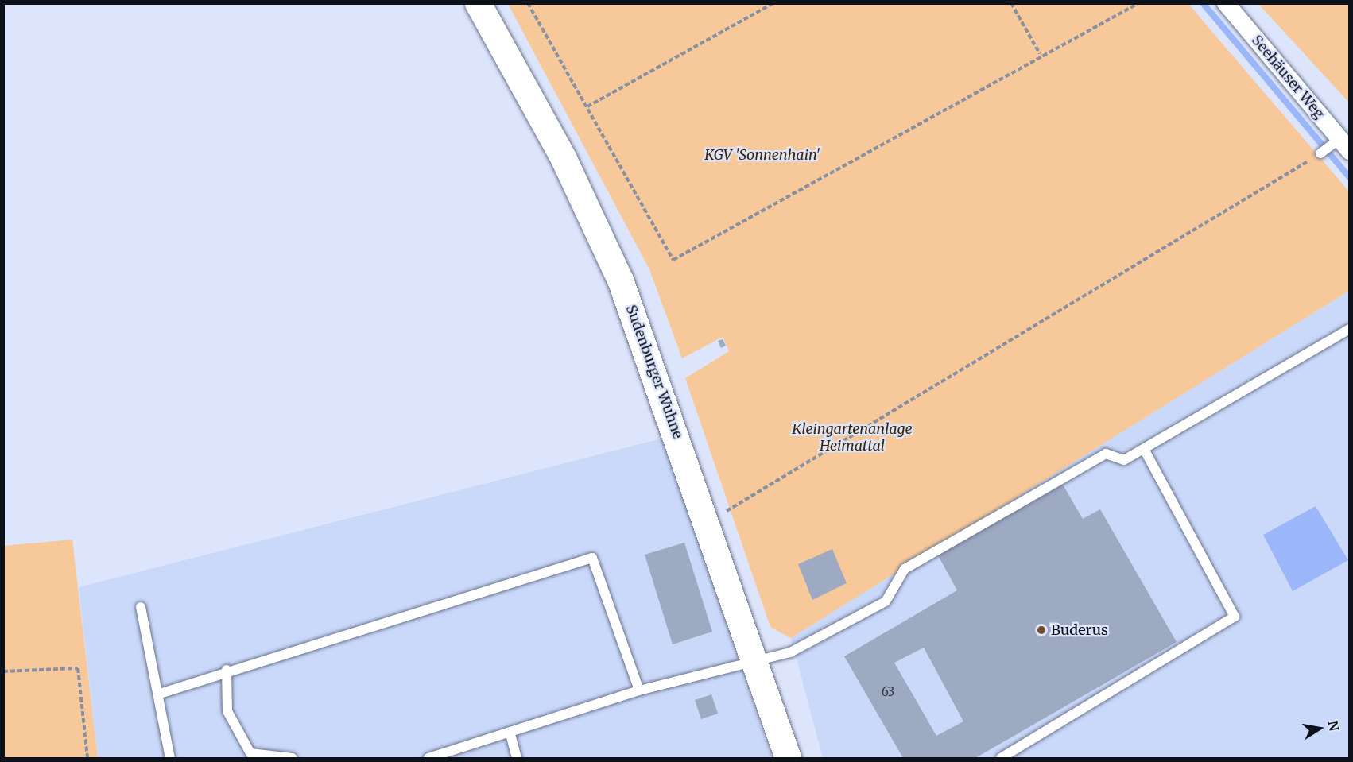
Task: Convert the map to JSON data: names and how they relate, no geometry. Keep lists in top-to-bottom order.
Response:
{
  "streets": {
    "main road": ["Sudenburger Wuhne"],
    "street": ["Seehäuser Weg"]
  },
  "parks": ["KGV 'Sonnenhain'", "Kleingartenanlage Heimattal"],
  "places": ["Buderus"],
  "house_numbers": ["63"],
  "north": "right"
}
